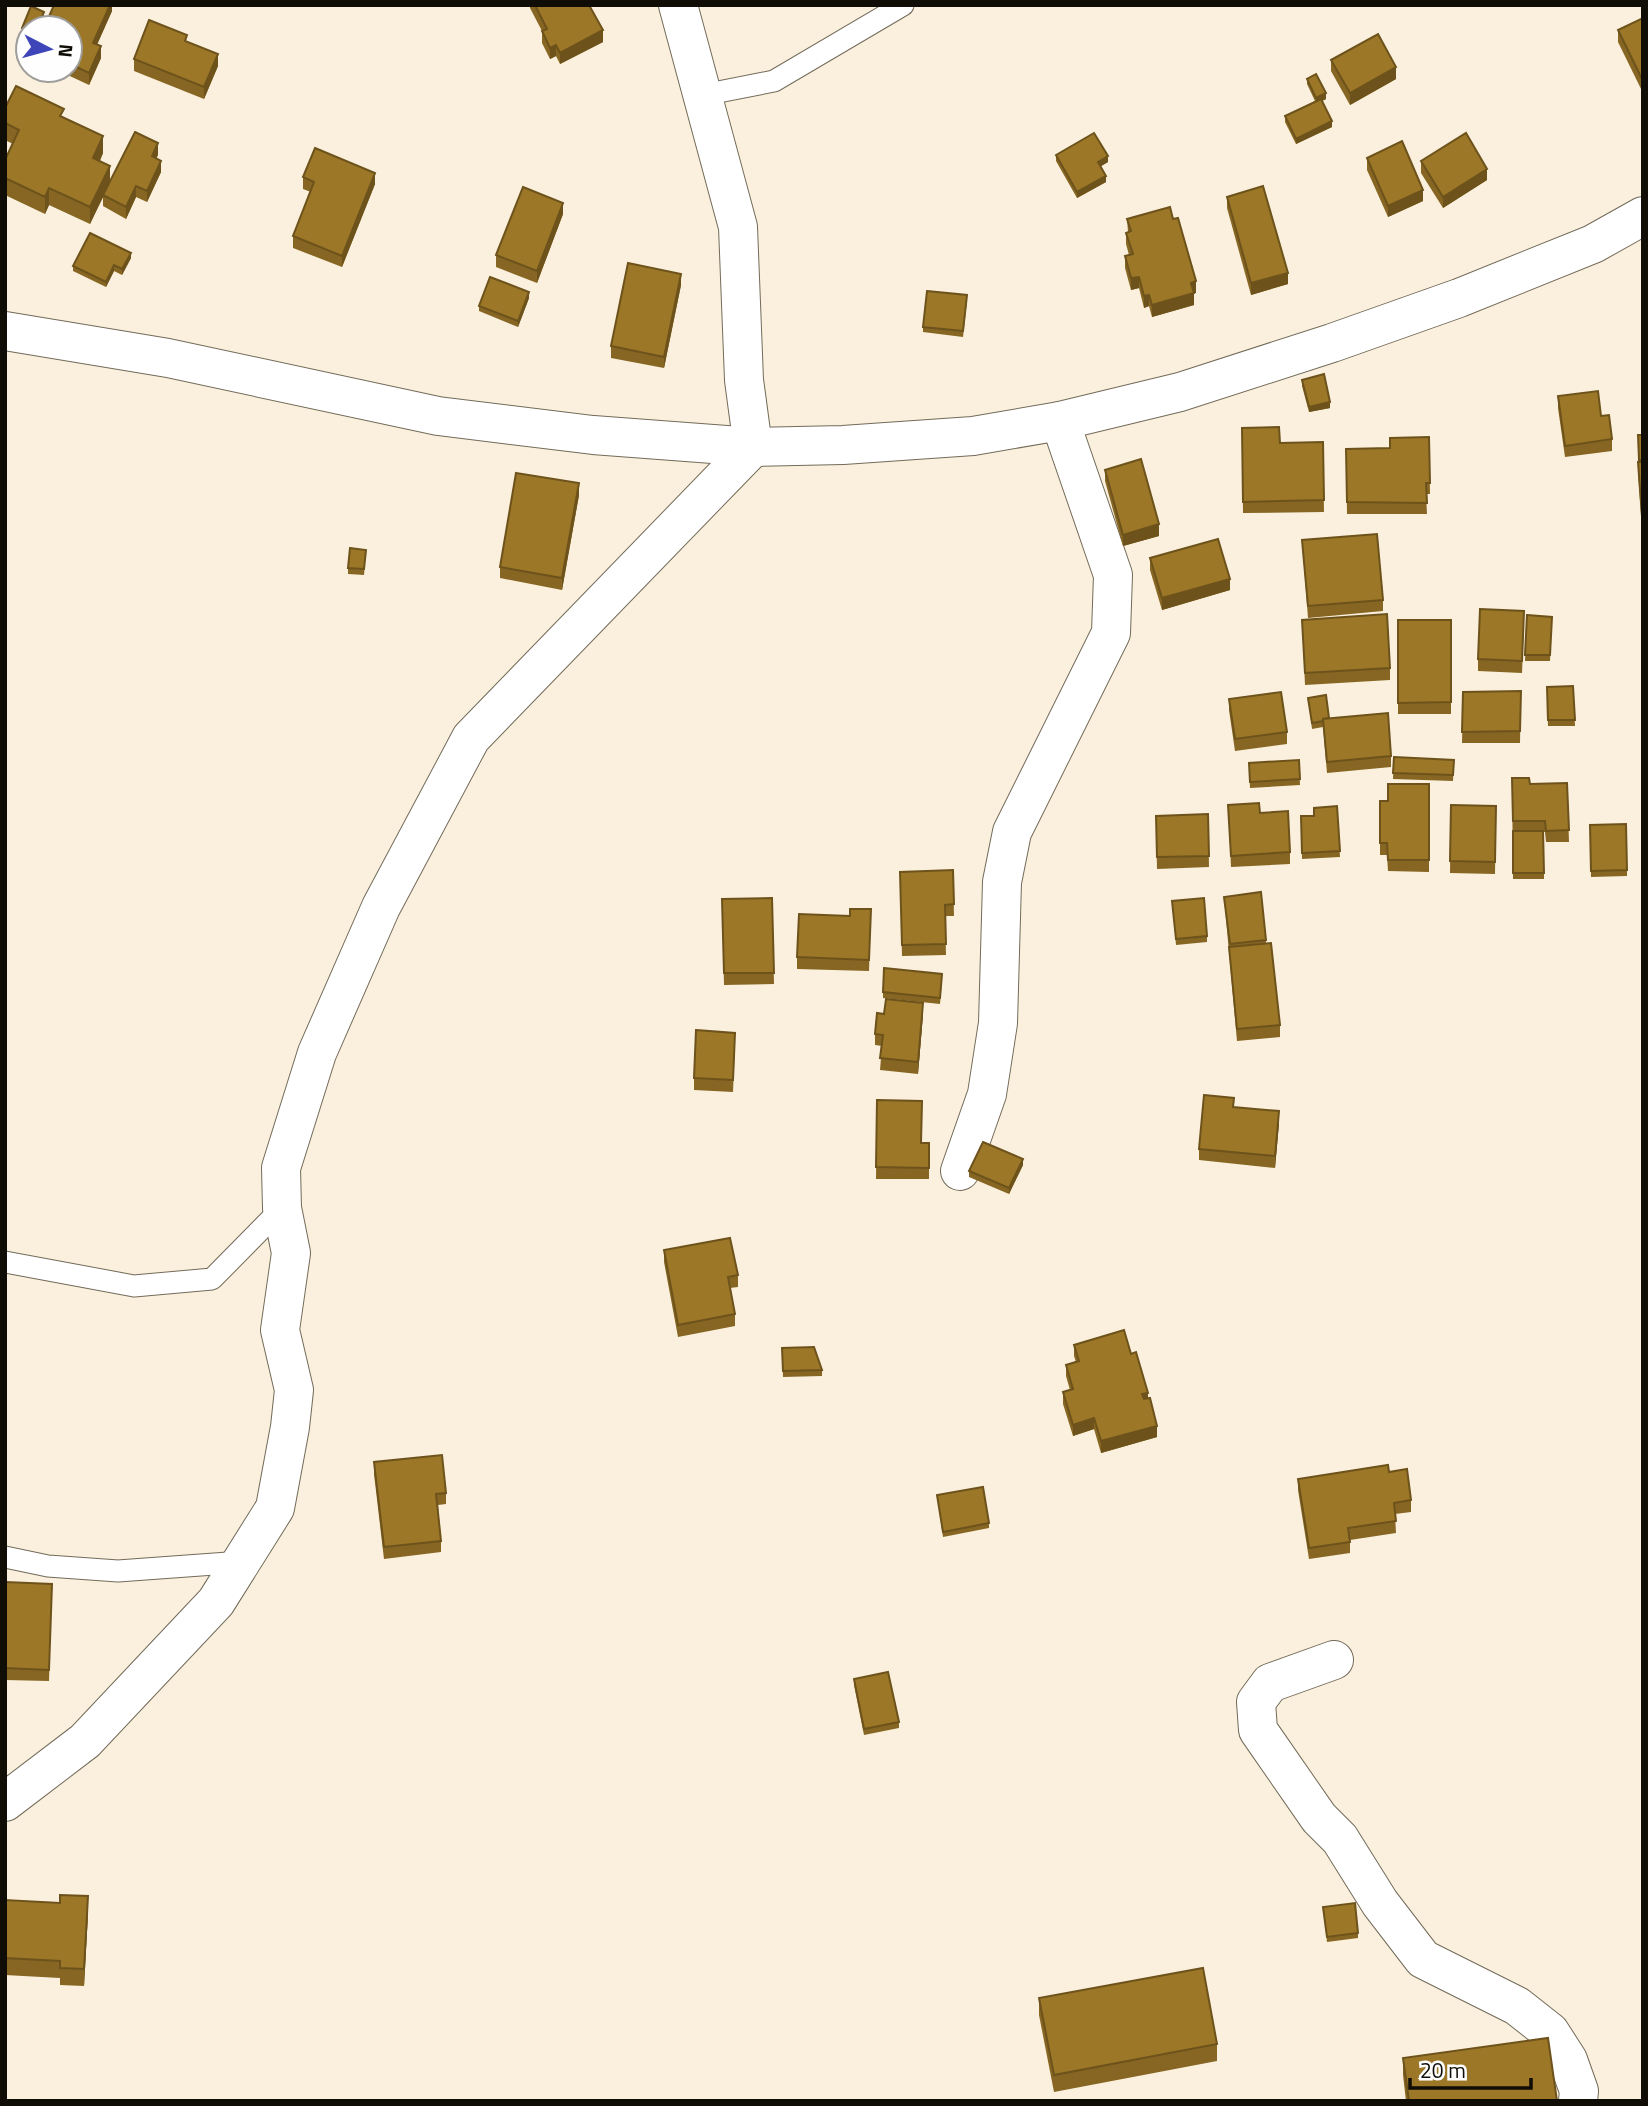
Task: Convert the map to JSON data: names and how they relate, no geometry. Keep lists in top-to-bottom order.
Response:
{
  "scale_bar": "20 m",
  "north": "right"
}
